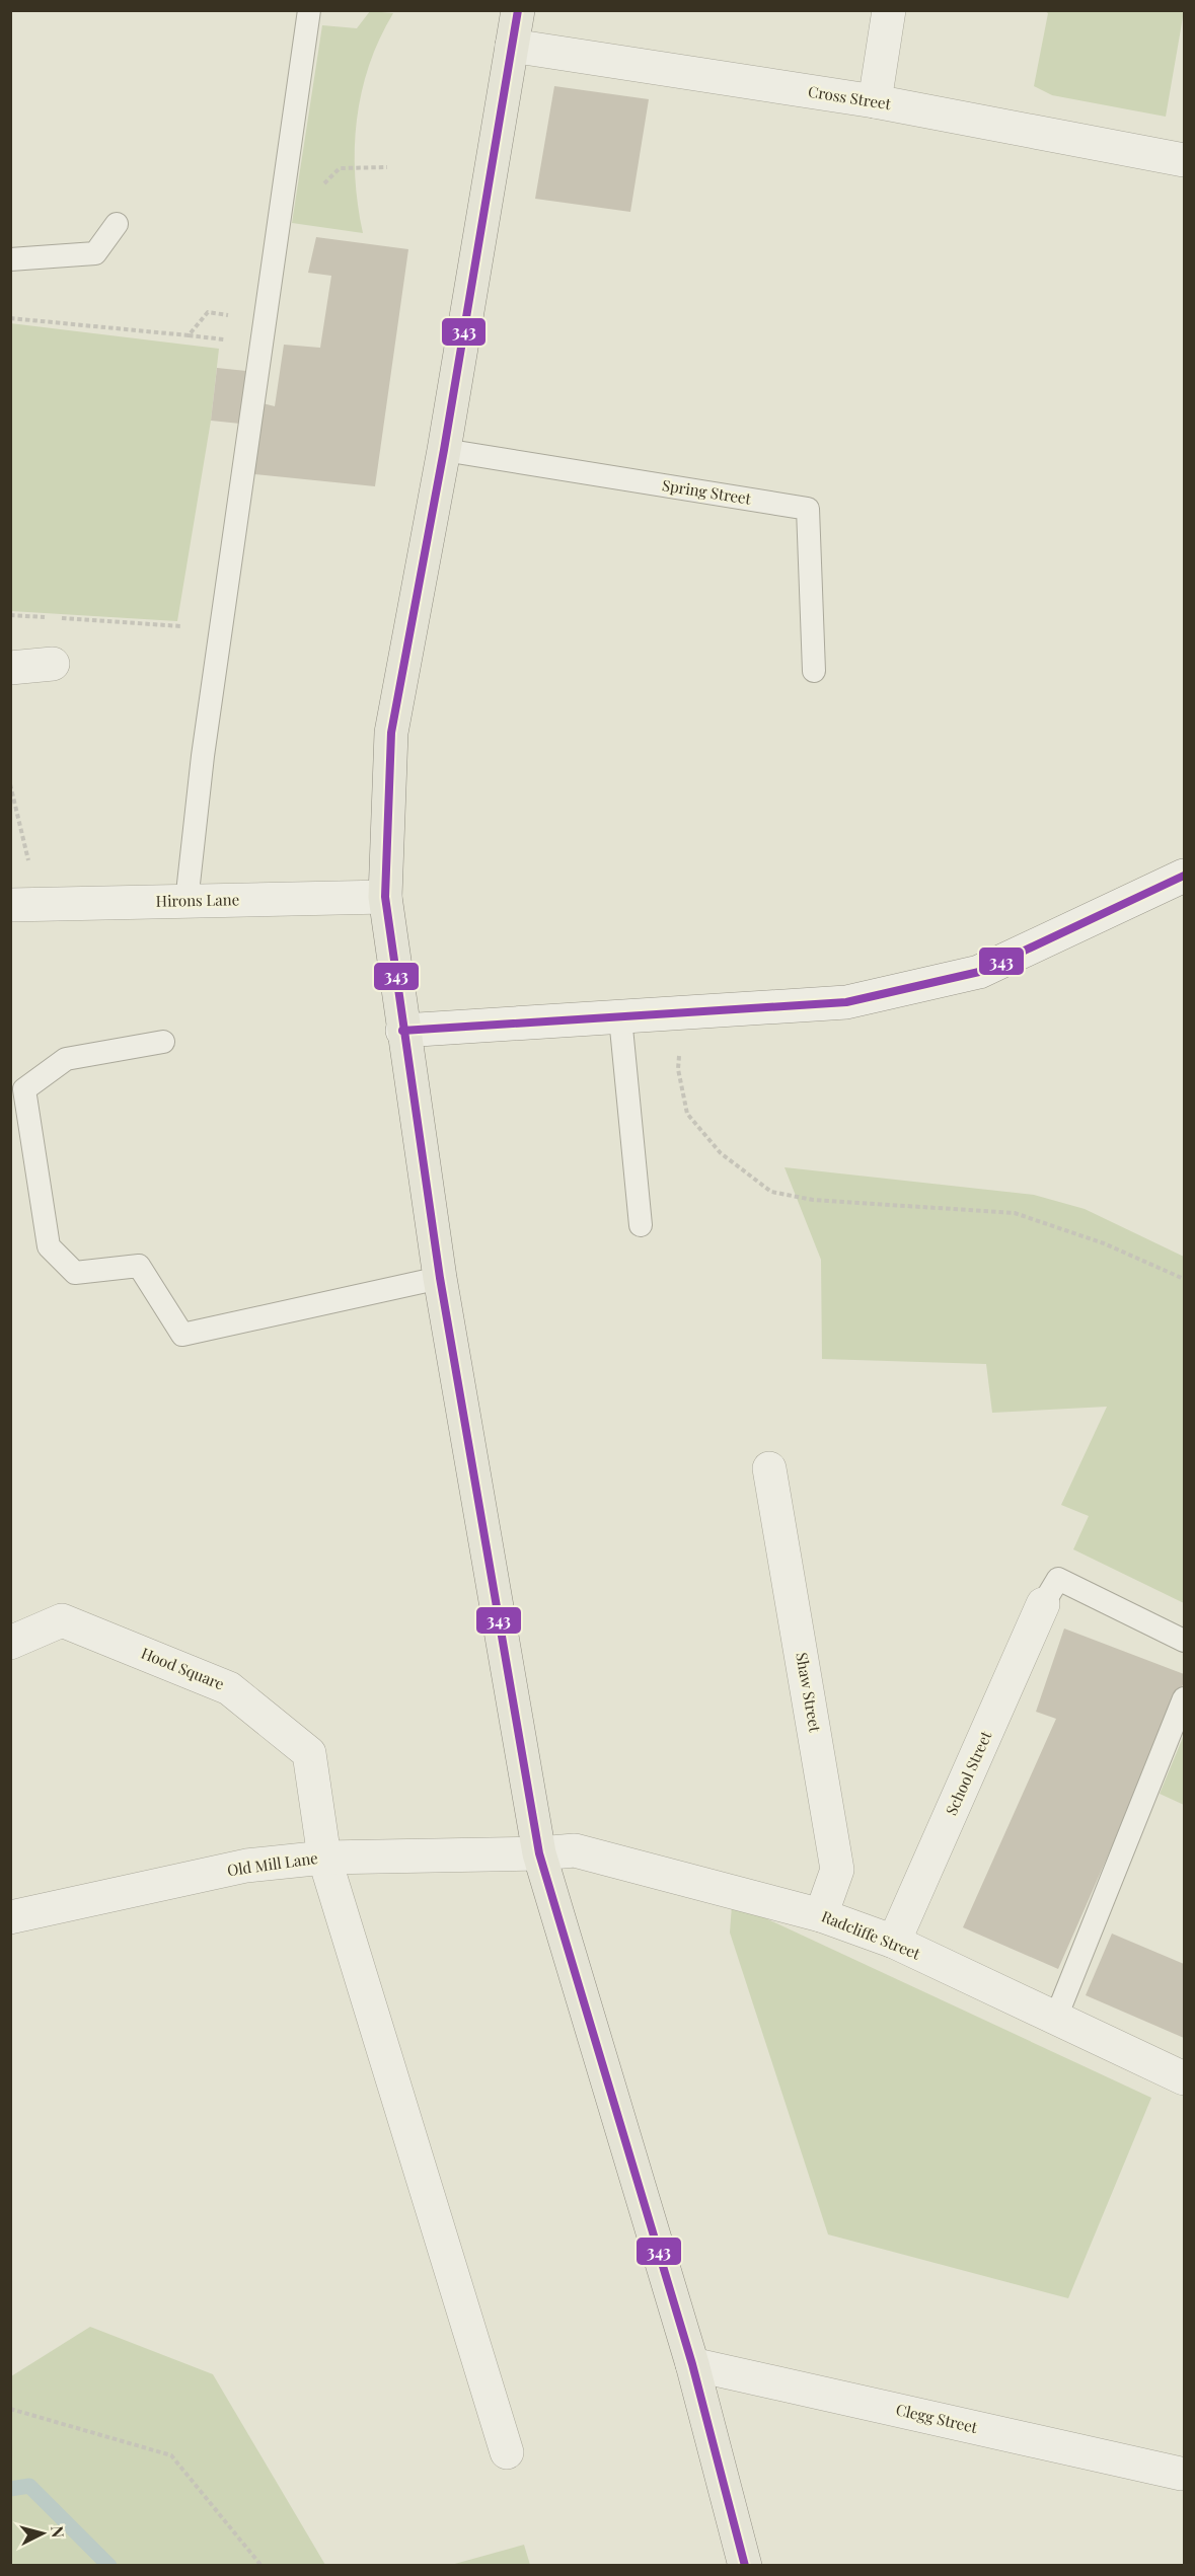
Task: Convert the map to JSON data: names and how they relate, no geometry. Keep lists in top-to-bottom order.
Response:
{
  "streets": {
    "street": [
      "Cross Street",
      "Hirons Lane",
      "Hood Square",
      "Shaw Street",
      "School Street",
      "Old Mill Lane",
      "Radcliffe Street",
      "Clegg Street"
    ],
    "lane": ["Spring Street"]
  },
  "crossings": [
    ["Hood Square", "Old Mill Lane"],
    ["Shaw Street", "Radcliffe Street"],
    ["School Street", "Radcliffe Street"],
    ["Old Mill Lane", "Radcliffe Street"]
  ],
  "lines": ["transit line 343"],
  "north": "right"
}
